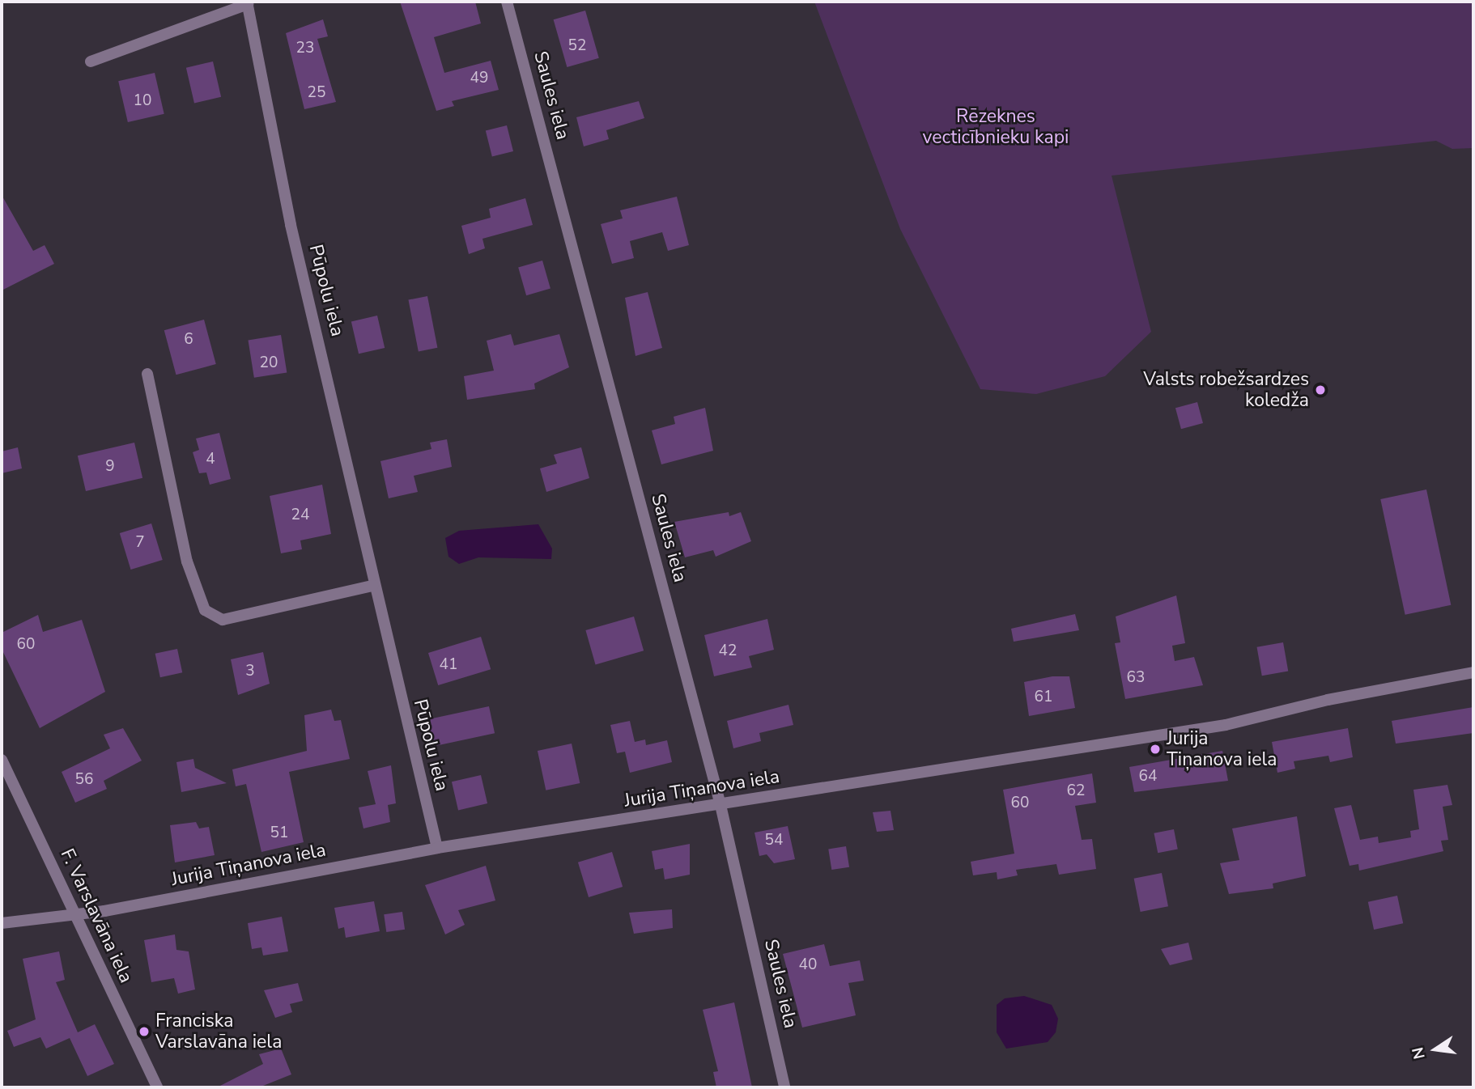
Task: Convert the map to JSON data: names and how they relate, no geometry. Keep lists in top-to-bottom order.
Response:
{
  "streets": {
    "street": [
      "Saules iela",
      "Pūpolu iela",
      "Jurija Tiņanova iela",
      "F. Varslavāna iela"
    ]
  },
  "crossings": [
    ["Saules iela", "Jurija Tiņanova iela"],
    ["Pūpolu iela", "Jurija Tiņanova iela"],
    ["Jurija Tiņanova iela", "F. Varslavāna iela"]
  ],
  "parks": ["Rēzeknes vecticībnieku kapi"],
  "places": ["Valsts robežsardzes koledža", "Jurija Tiņanova iela", "Franciska Varslavāna iela"],
  "house_numbers": [
    "52",
    "23",
    "49",
    "25",
    "10",
    "6",
    "20",
    "4",
    "9",
    "24",
    "7",
    "60",
    "42",
    "41",
    "3",
    "63",
    "61",
    "64",
    "56",
    "62",
    "60",
    "51",
    "54",
    "40"
  ],
  "north": "left"
}
